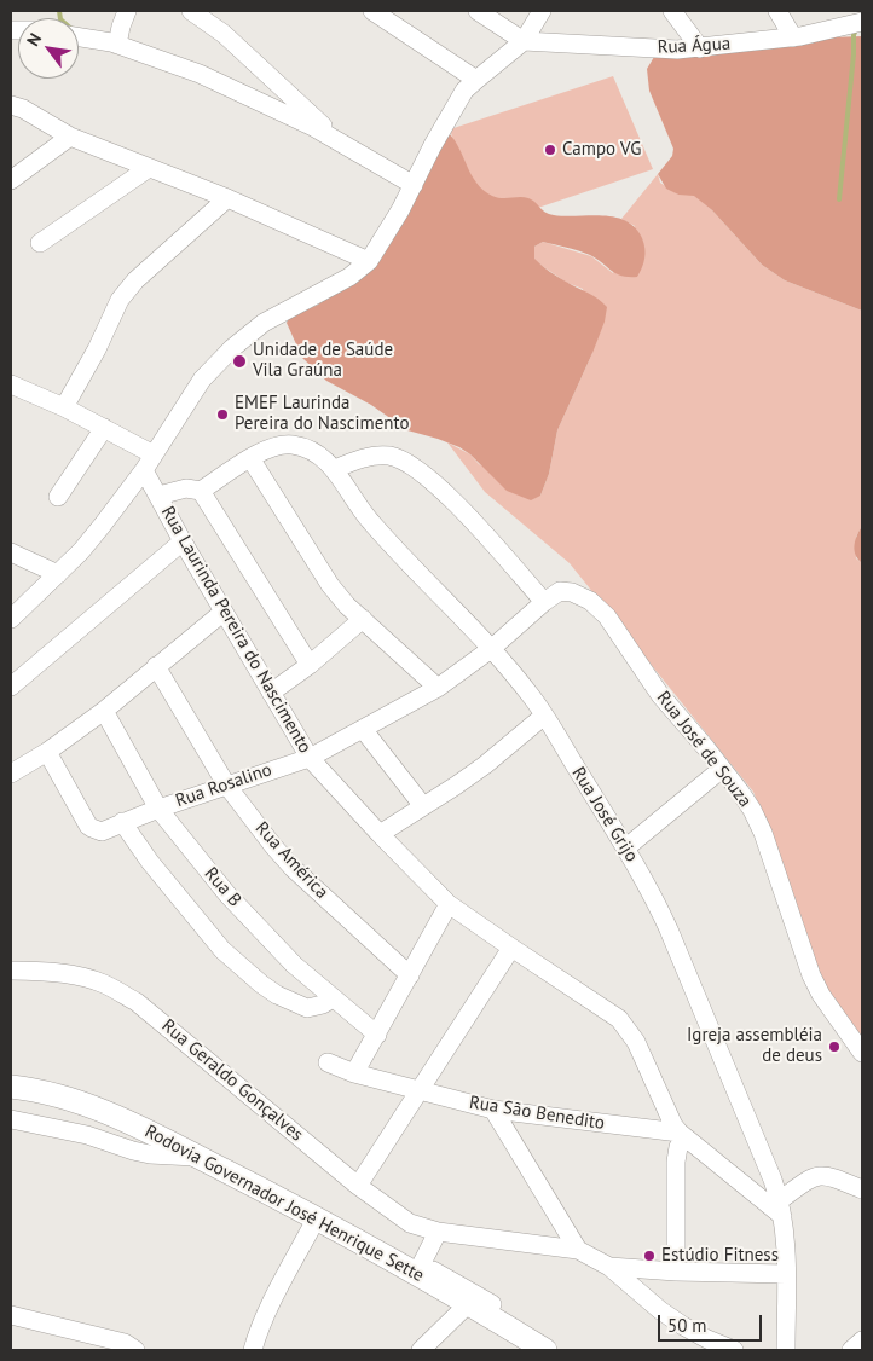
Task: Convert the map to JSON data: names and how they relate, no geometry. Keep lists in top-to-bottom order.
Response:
{
  "streets": {
    "main road": ["Rodovia Governador José Henrique Sette"],
    "street": [
      "Rua Água",
      "Rua Laurinda Pereira do Nascimento",
      "Rua José de Souza",
      "Rua Rosalino",
      "Rua José Grijo",
      "Rua América",
      "Rua B",
      "Rua Geraldo Gonçalves",
      "Rua São Benedito"
    ]
  },
  "crossings": [
    ["Rua Laurinda Pereira do Nascimento", "Rua Rosalino"],
    ["Rua Laurinda Pereira do Nascimento", "Rua José Grijo"],
    ["Rua Laurinda Pereira do Nascimento", "Rua São Benedito"],
    ["Rua José de Souza", "Rua Rosalino"],
    ["Rua José de Souza", "Rua José Grijo"],
    ["Rua Rosalino", "Rua José Grijo"],
    ["Rua Rosalino", "Rua América"],
    ["Rua Rosalino", "Rua B"]
  ],
  "places": [
    "Campo VG",
    "Unidade de Saúde Vila Graúna",
    "EMEF Laurinda Pereira do Nascimento",
    "Igreja assembléia de deus",
    "Estúdio Fitness"
  ],
  "scale_bar": "50 m",
  "north": "top left"
}
